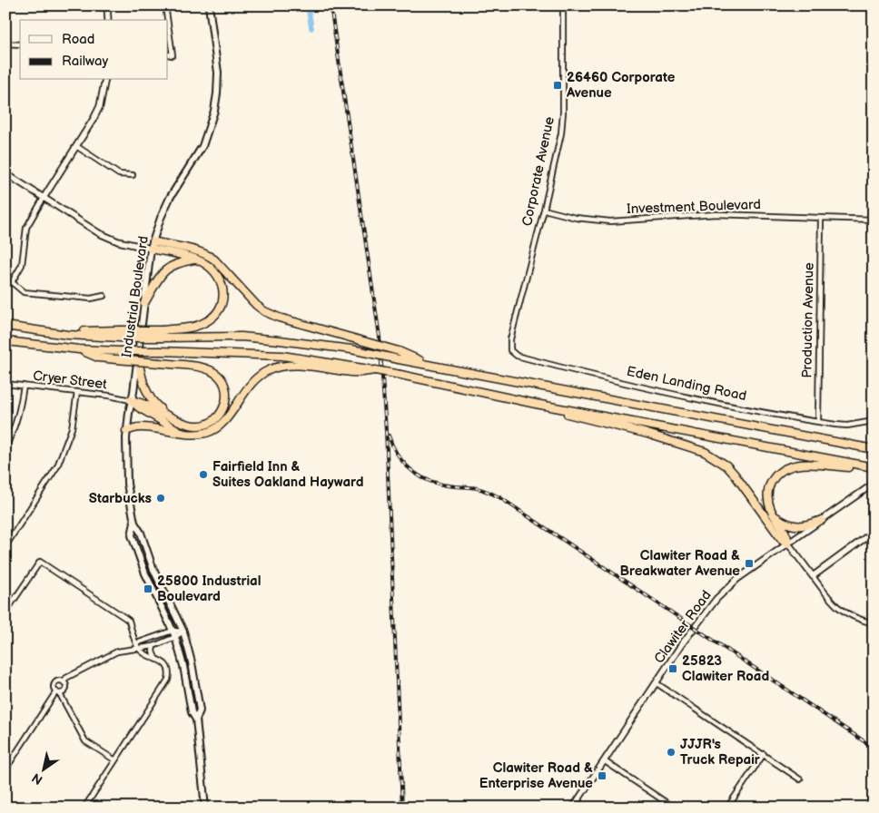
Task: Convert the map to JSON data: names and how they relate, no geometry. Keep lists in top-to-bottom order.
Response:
{
  "streets": {
    "main road": ["Industrial Boulevard"],
    "street": [
      "Corporate Avenue",
      "Investment Boulevard",
      "Production Avenue",
      "Cryer Street",
      "Eden Landing Road",
      "Clawiter Road"
    ]
  },
  "crossings": [
    ["Corporate Avenue", "Investment Boulevard"],
    ["Corporate Avenue", "Eden Landing Road"],
    ["Investment Boulevard", "Production Avenue"],
    ["Industrial Boulevard", "Cryer Street"],
    ["Production Avenue", "Eden Landing Road"]
  ],
  "places": {
    "transit": [
      "26460 Corporate Avenue",
      "Clawiter Road & Breakwater Avenue",
      "25800 Industrial Boulevard",
      "25823 Clawiter Road",
      "Clawiter Road & Enterprise Avenue"
    ],
    "other": ["Fairfield Inn & Suites Oakland Hayward", "Starbucks", "JJJR's Truck Repair"]
  },
  "legend": ["Road", "Railway"],
  "north": "bottom left"
}
